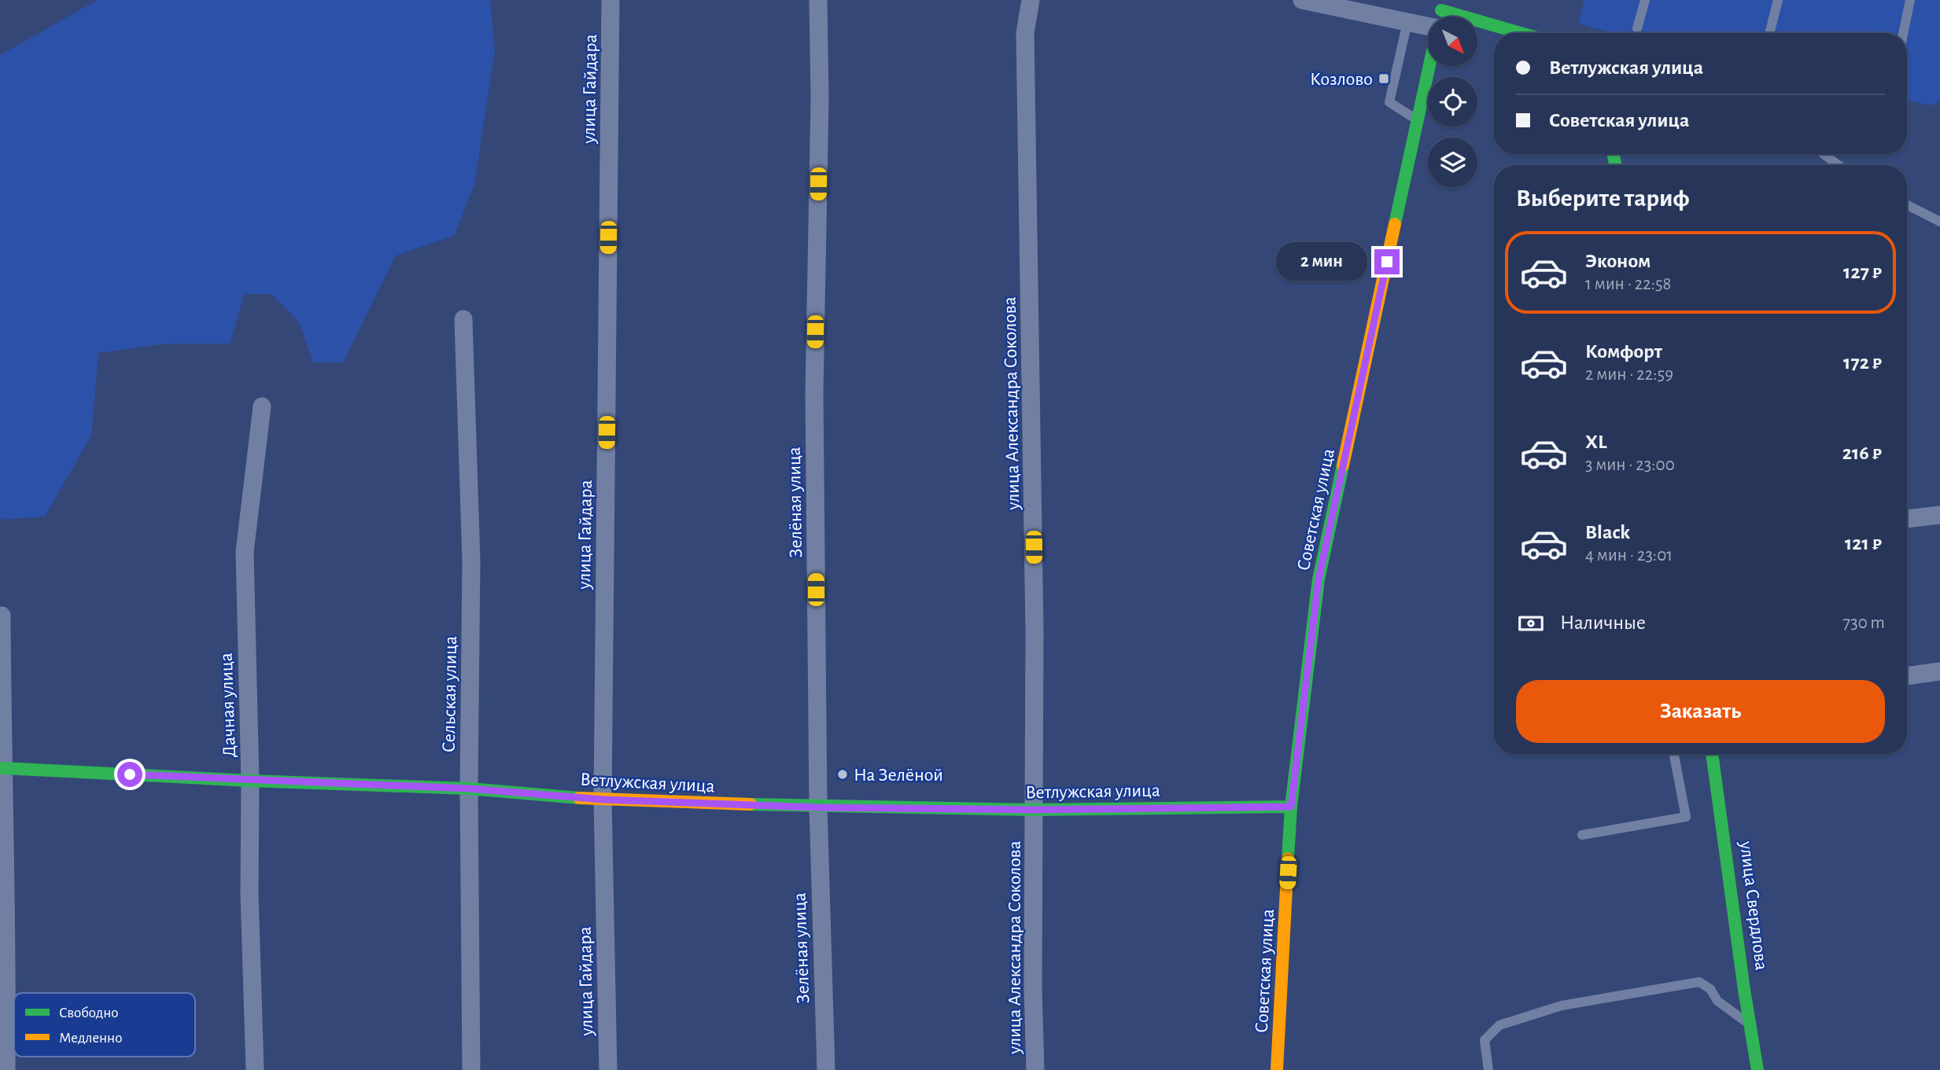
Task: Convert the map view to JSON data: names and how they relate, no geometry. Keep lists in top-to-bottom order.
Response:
{
  "streets": {
    "street": [
      "улица Гайдара",
      "улица Александра Соколова",
      "Зелёная улица",
      "Советская улица",
      "Сельская улица",
      "Дачная улица",
      "Ветлужская улица",
      "улица Свердлова"
    ]
  },
  "crossings": [
    ["улица Гайдара", "Ветлужская улица"],
    ["улица Александра Соколова", "Ветлужская улица"],
    ["Зелёная улица", "Ветлужская улица"],
    ["Советская улица", "Ветлужская улица"],
    ["Сельская улица", "Ветлужская улица"],
    ["Дачная улица", "Ветлужская улица"]
  ],
  "places": {
    "transit": ["Козлово"],
    "other": ["На Зелёной"]
  },
  "legend": ["Свободно", "Медленно"],
  "north": "bottom right",
  "page": {
    "banner": ["Ветлужская улица", "Советская улица"],
    "heading": "Выберите тариф",
    "list": [
      {
        "name": "Эконом",
        "note": "1 мин · 22:58",
        "value": "127 ₽"
      },
      {
        "name": "Комфорт",
        "note": "2 мин · 22:59",
        "value": "172 ₽"
      },
      {
        "name": "XL",
        "note": "3 мин · 23:00",
        "value": "216 ₽"
      },
      {
        "name": "Black",
        "note": "4 мин · 23:01",
        "value": "121 ₽"
      }
    ],
    "bubble": "2 мин",
    "pay": ["Наличные", "730 m"],
    "buttons": "Заказать"
  }
}
